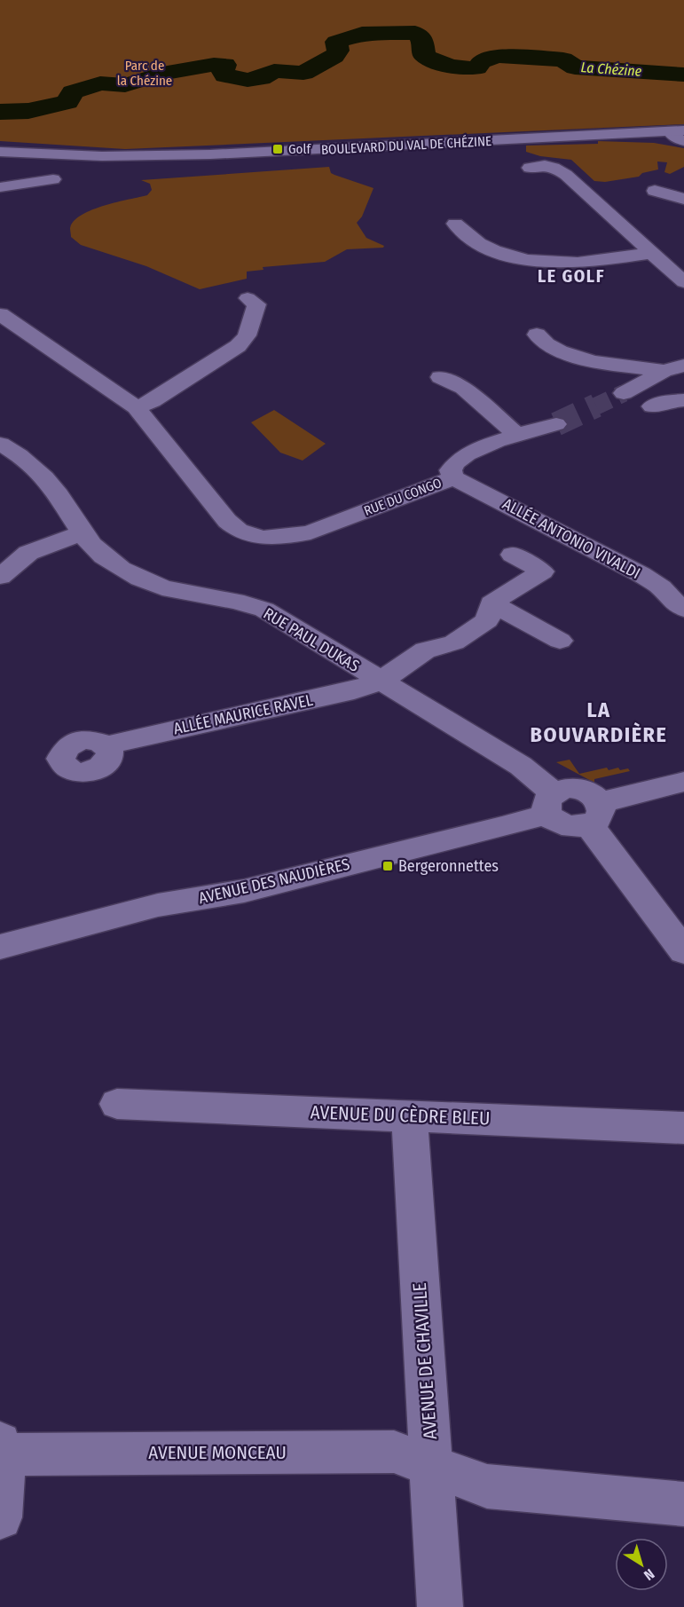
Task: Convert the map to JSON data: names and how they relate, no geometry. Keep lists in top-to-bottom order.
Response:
{
  "streets": {
    "street": [
      "BOULEVARD DU VAL DE CHÉZINE",
      "RUE DU CONGO",
      "ALLÉE ANTONIO VIVALDI",
      "RUE PAUL DUKAS",
      "ALLÉE MAURICE RAVEL",
      "AVENUE DES NAUDIÈRES",
      "AVENUE DU CÈDRE BLEU",
      "AVENUE DE CHAVILLE",
      "AVENUE MONCEAU"
    ]
  },
  "crossings": [
    ["RUE DU CONGO", "ALLÉE ANTONIO VIVALDI"],
    ["RUE PAUL DUKAS", "ALLÉE MAURICE RAVEL"],
    ["RUE PAUL DUKAS", "AVENUE DES NAUDIÈRES"],
    ["AVENUE DU CÈDRE BLEU", "AVENUE DE CHAVILLE"],
    ["AVENUE DE CHAVILLE", "AVENUE MONCEAU"]
  ],
  "districts": ["LE GOLF", "LA BOUVARDIÈRE"],
  "water": ["La Chézine"],
  "parks": ["Parc de la Chézine"],
  "places": {
    "transit": ["Golf", "Bergeronnettes"]
  },
  "north": "bottom right"
}
